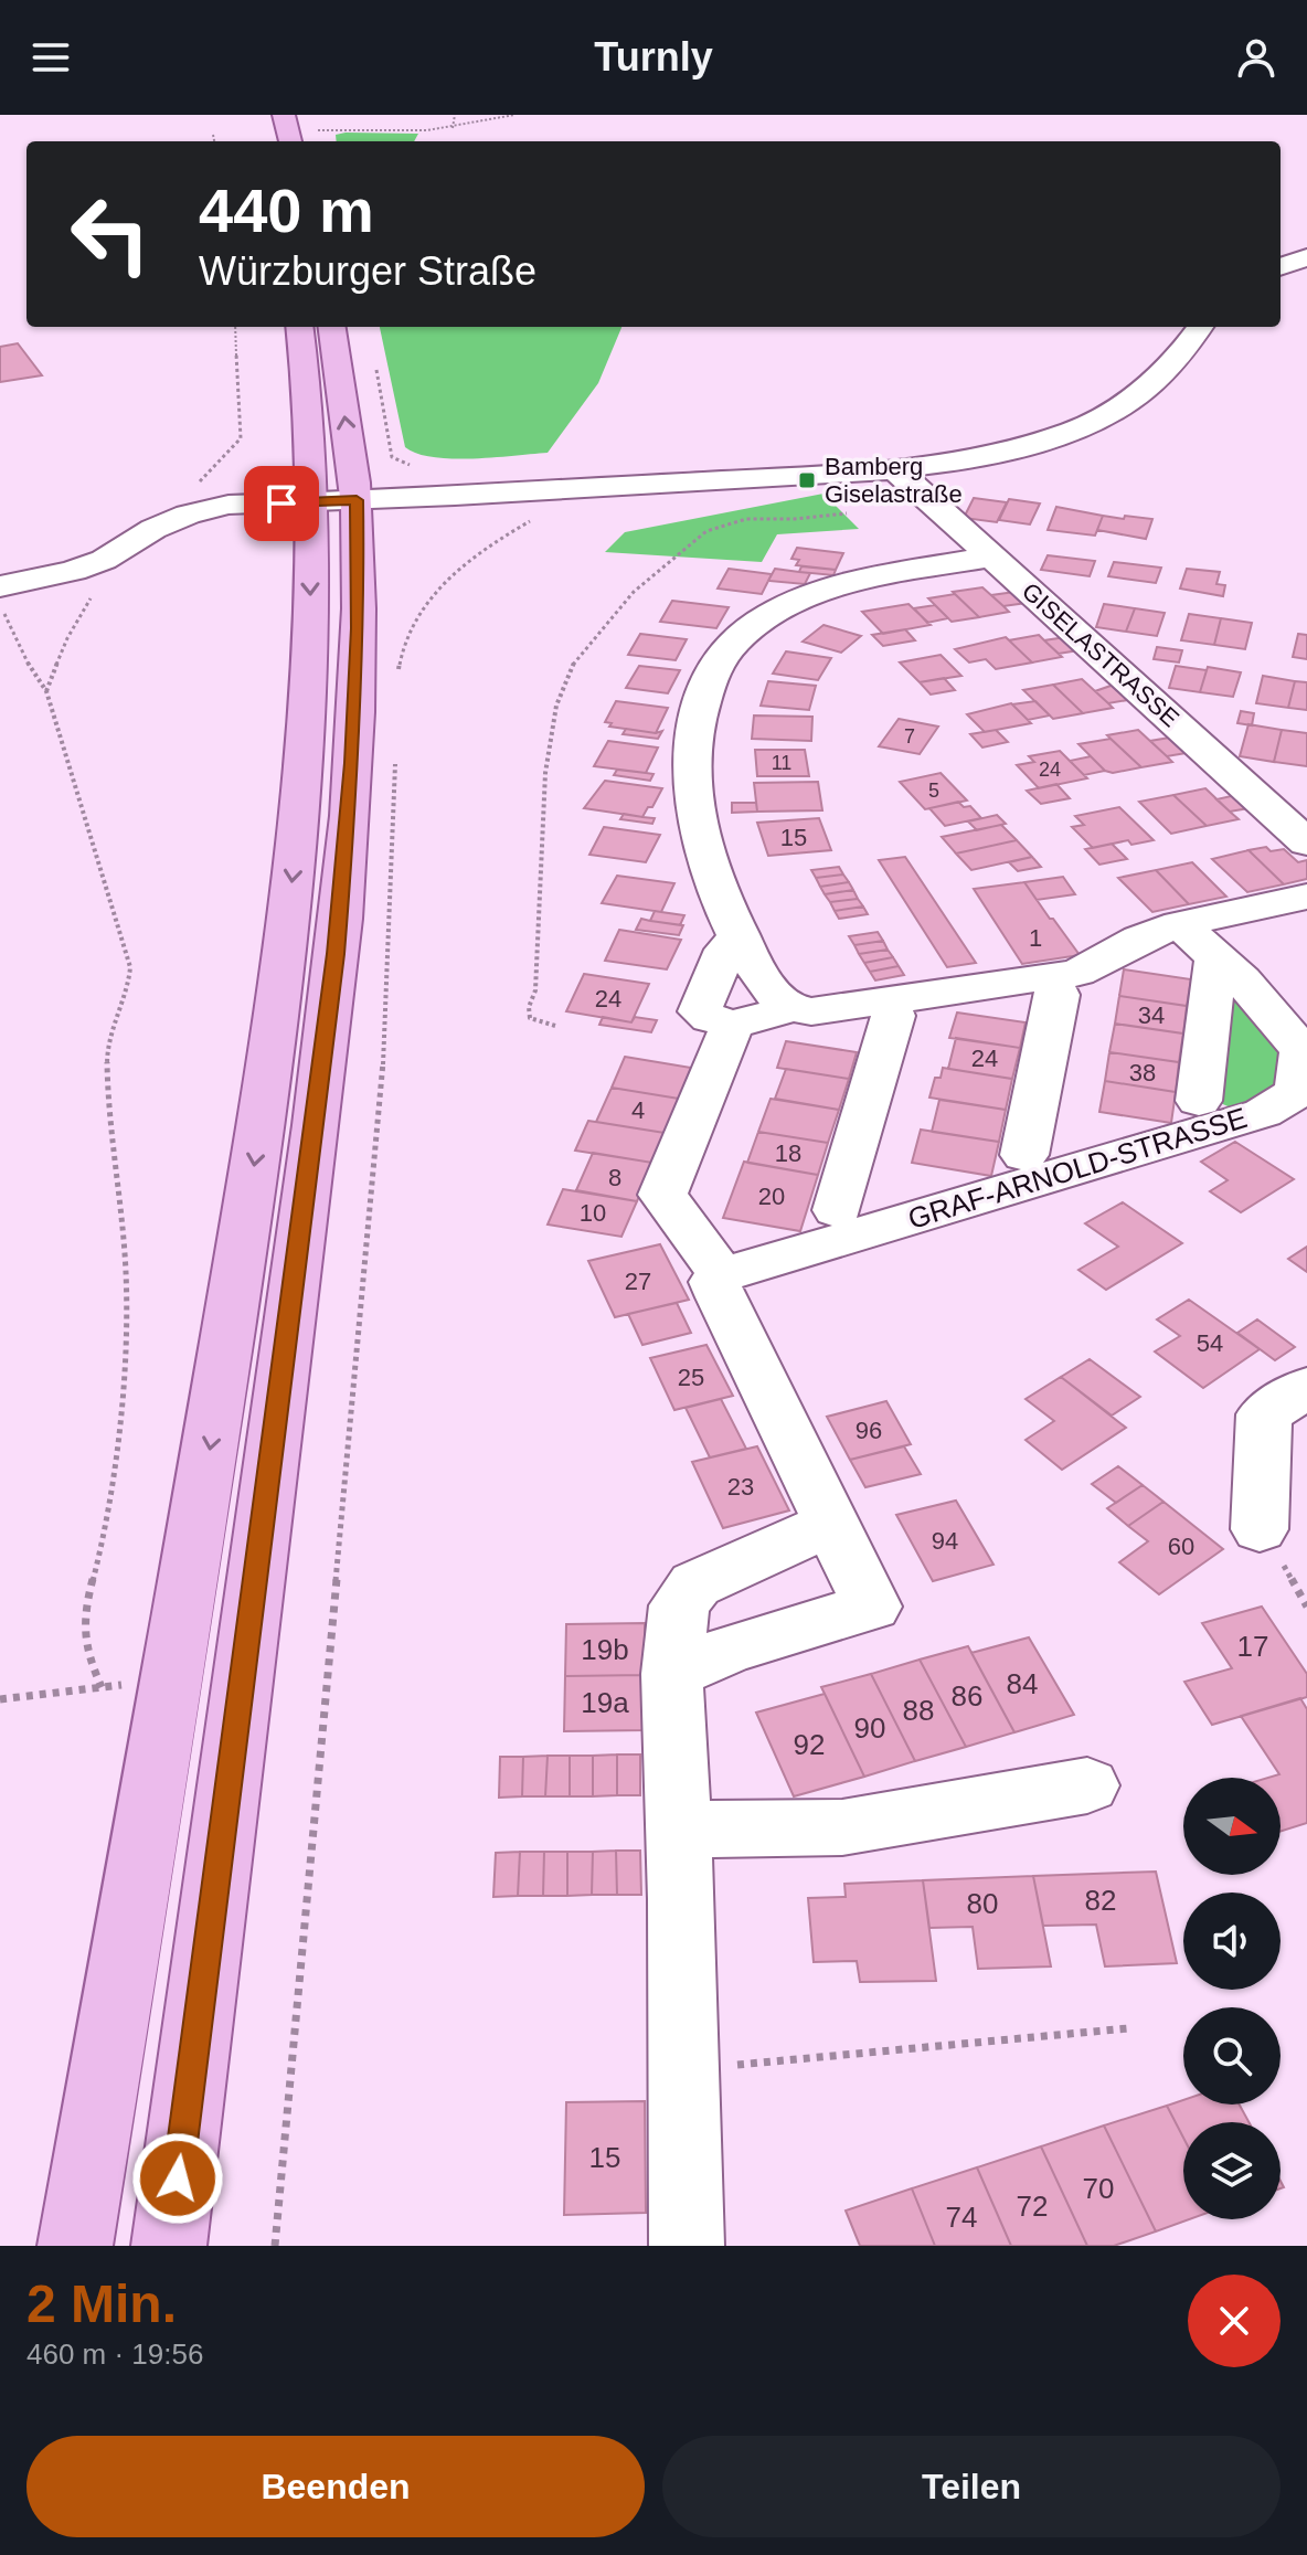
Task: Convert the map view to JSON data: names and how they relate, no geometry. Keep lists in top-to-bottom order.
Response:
{
  "streets": {
    "street": ["GISELASTRASSE", "GRAF-ARNOLD-STRASSE"]
  },
  "places": {
    "transit": ["Bamberg Giselastraße"]
  },
  "house_numbers": [
    "7",
    "11",
    "24",
    "5",
    "15",
    "1",
    "24",
    "34",
    "24",
    "38",
    "4",
    "18",
    "8",
    "20",
    "10",
    "27",
    "54",
    "25",
    "96",
    "23",
    "94",
    "60",
    "17",
    "19b",
    "84",
    "86",
    "19a",
    "88",
    "90",
    "92",
    "82",
    "80",
    "15",
    "70",
    "72",
    "74"
  ],
  "north": "right",
  "page": {
    "header": "Turnly",
    "turn": ["440 m", "Würzburger Straße"],
    "heading": ["2 Min.", "460 m · 19:56"],
    "buttons": ["Beenden", "Teilen"]
  }
}
